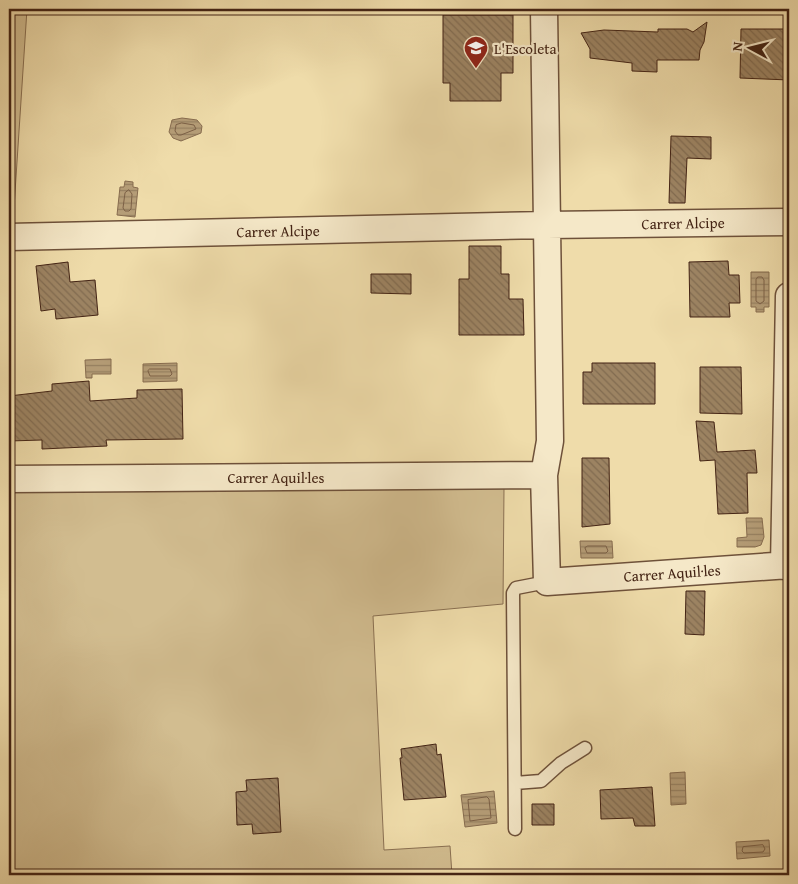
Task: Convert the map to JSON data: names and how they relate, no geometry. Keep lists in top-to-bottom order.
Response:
{
  "streets": {
    "street": ["Carrer Alcipe", "Carrer Aquil·les"]
  },
  "places": {
    "school or university": ["L'Escoleta"]
  },
  "north": "left"
}
